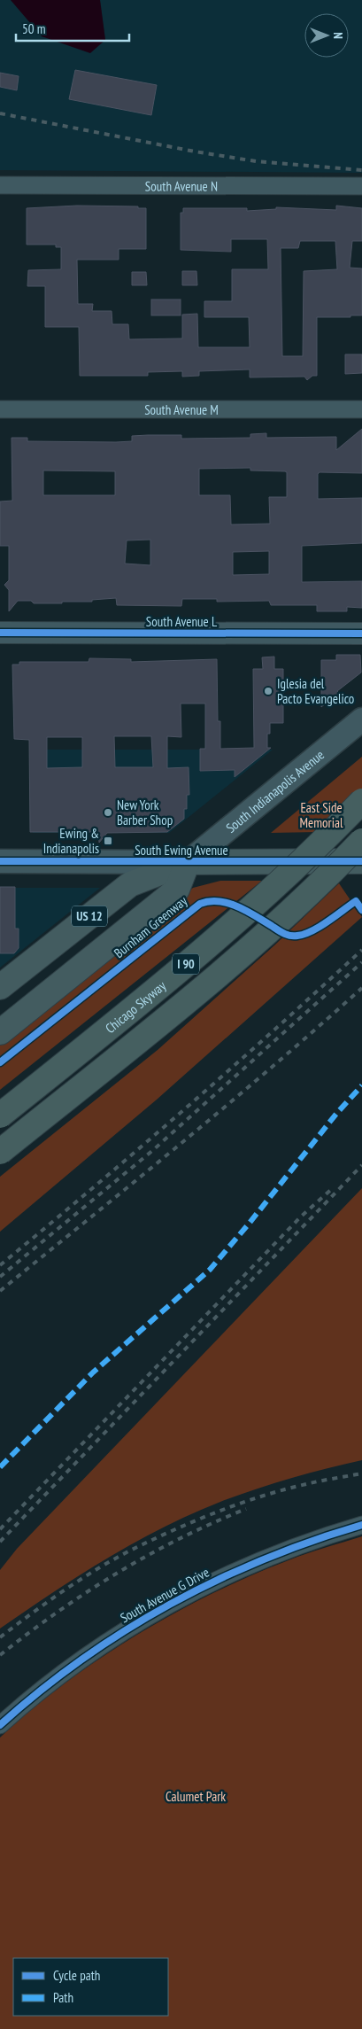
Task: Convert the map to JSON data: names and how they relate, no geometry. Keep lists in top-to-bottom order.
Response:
{
  "streets": {
    "highway": ["I 90", "Chicago Skyway"],
    "main road": ["South Indianapolis Avenue", "South Ewing Avenue", "US 12"],
    "street": [
      "South Avenue N",
      "South Avenue M",
      "South Avenue L",
      "South Avenue G Drive"
    ],
    "cycle path": ["Burnham Greenway"]
  },
  "crossings": [
    ["South Indianapolis Avenue", "South Ewing Avenue"],
    ["South Ewing Avenue", "Chicago Skyway"]
  ],
  "parks": ["East Side Memorial", "Calumet Park"],
  "places": {
    "other": ["Iglesia del Pacto Evangelico", "New York Barber Shop"],
    "transit": ["Ewing & Indianapolis"]
  },
  "legend": ["Cycle path", "Path"],
  "scale_bar": "50 m",
  "north": "right"
}
